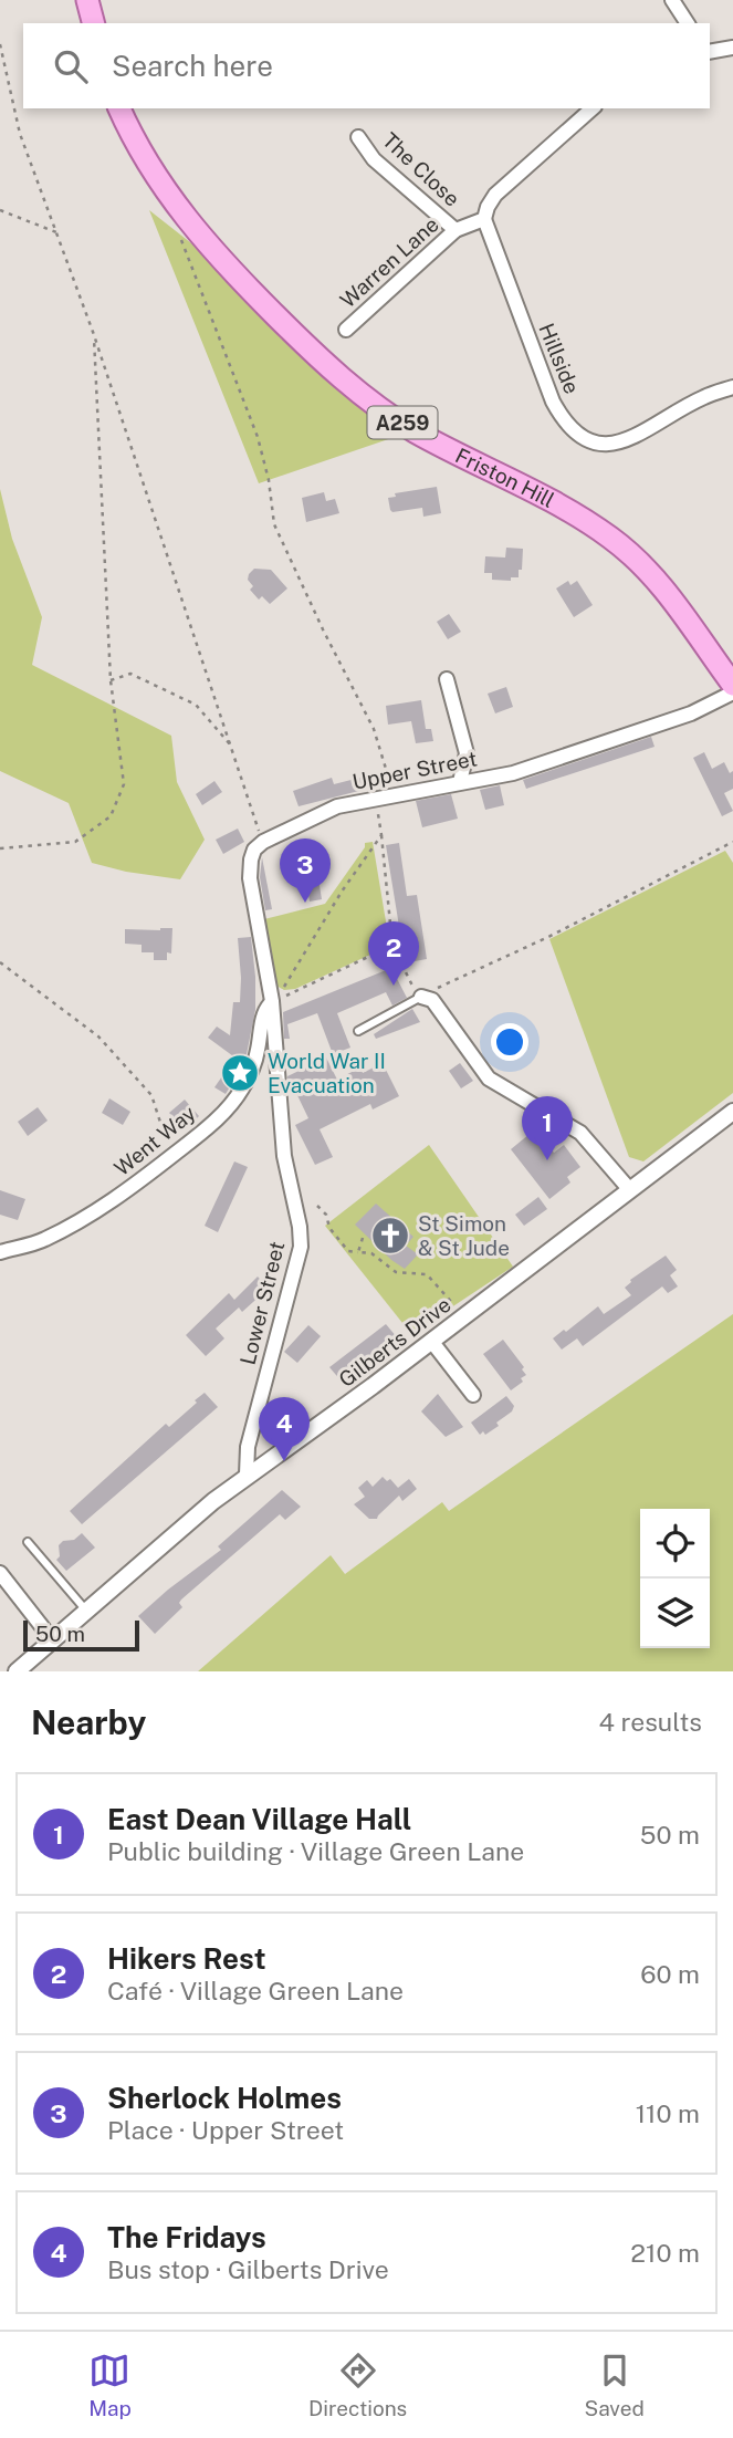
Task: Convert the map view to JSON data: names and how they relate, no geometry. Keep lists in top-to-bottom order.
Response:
{
  "streets": {
    "main road": ["A259", "Friston Hill"],
    "street": [
      "The Close",
      "Warren Lane",
      "Hillside",
      "Upper Street",
      "Went Way",
      "Lower Street",
      "Gilberts Drive"
    ]
  },
  "crossings": [
    ["The Close", "Warren Lane"],
    ["Warren Lane", "Hillside"],
    ["Went Way", "Lower Street"],
    ["Lower Street", "Gilberts Drive"]
  ],
  "places": {
    "place": ["World War II Evacuation"],
    "church": ["St Simon & St Jude"]
  },
  "scale_bar": "50 m",
  "page": {
    "search": "Search here",
    "pins": [
      "3",
      "2",
      "1",
      "4"
    ],
    "scale": "50 m",
    "heading": ["Nearby", "4 results"],
    "list": [
      {
        "mark": "1",
        "name": "East Dean Village Hall",
        "note": "Public building · Village Green Lane",
        "value": "50 m"
      },
      {
        "mark": "2",
        "name": "Hikers Rest",
        "note": "Café · Village Green Lane",
        "value": "60 m"
      },
      {
        "mark": "3",
        "name": "Sherlock Holmes",
        "note": "Place · Upper Street",
        "value": "110 m"
      },
      {
        "mark": "4",
        "name": "The Fridays",
        "note": "Bus stop · Gilberts Drive",
        "value": "210 m"
      }
    ],
    "nav": ["Map", "Directions", "Saved"]
  }
}
